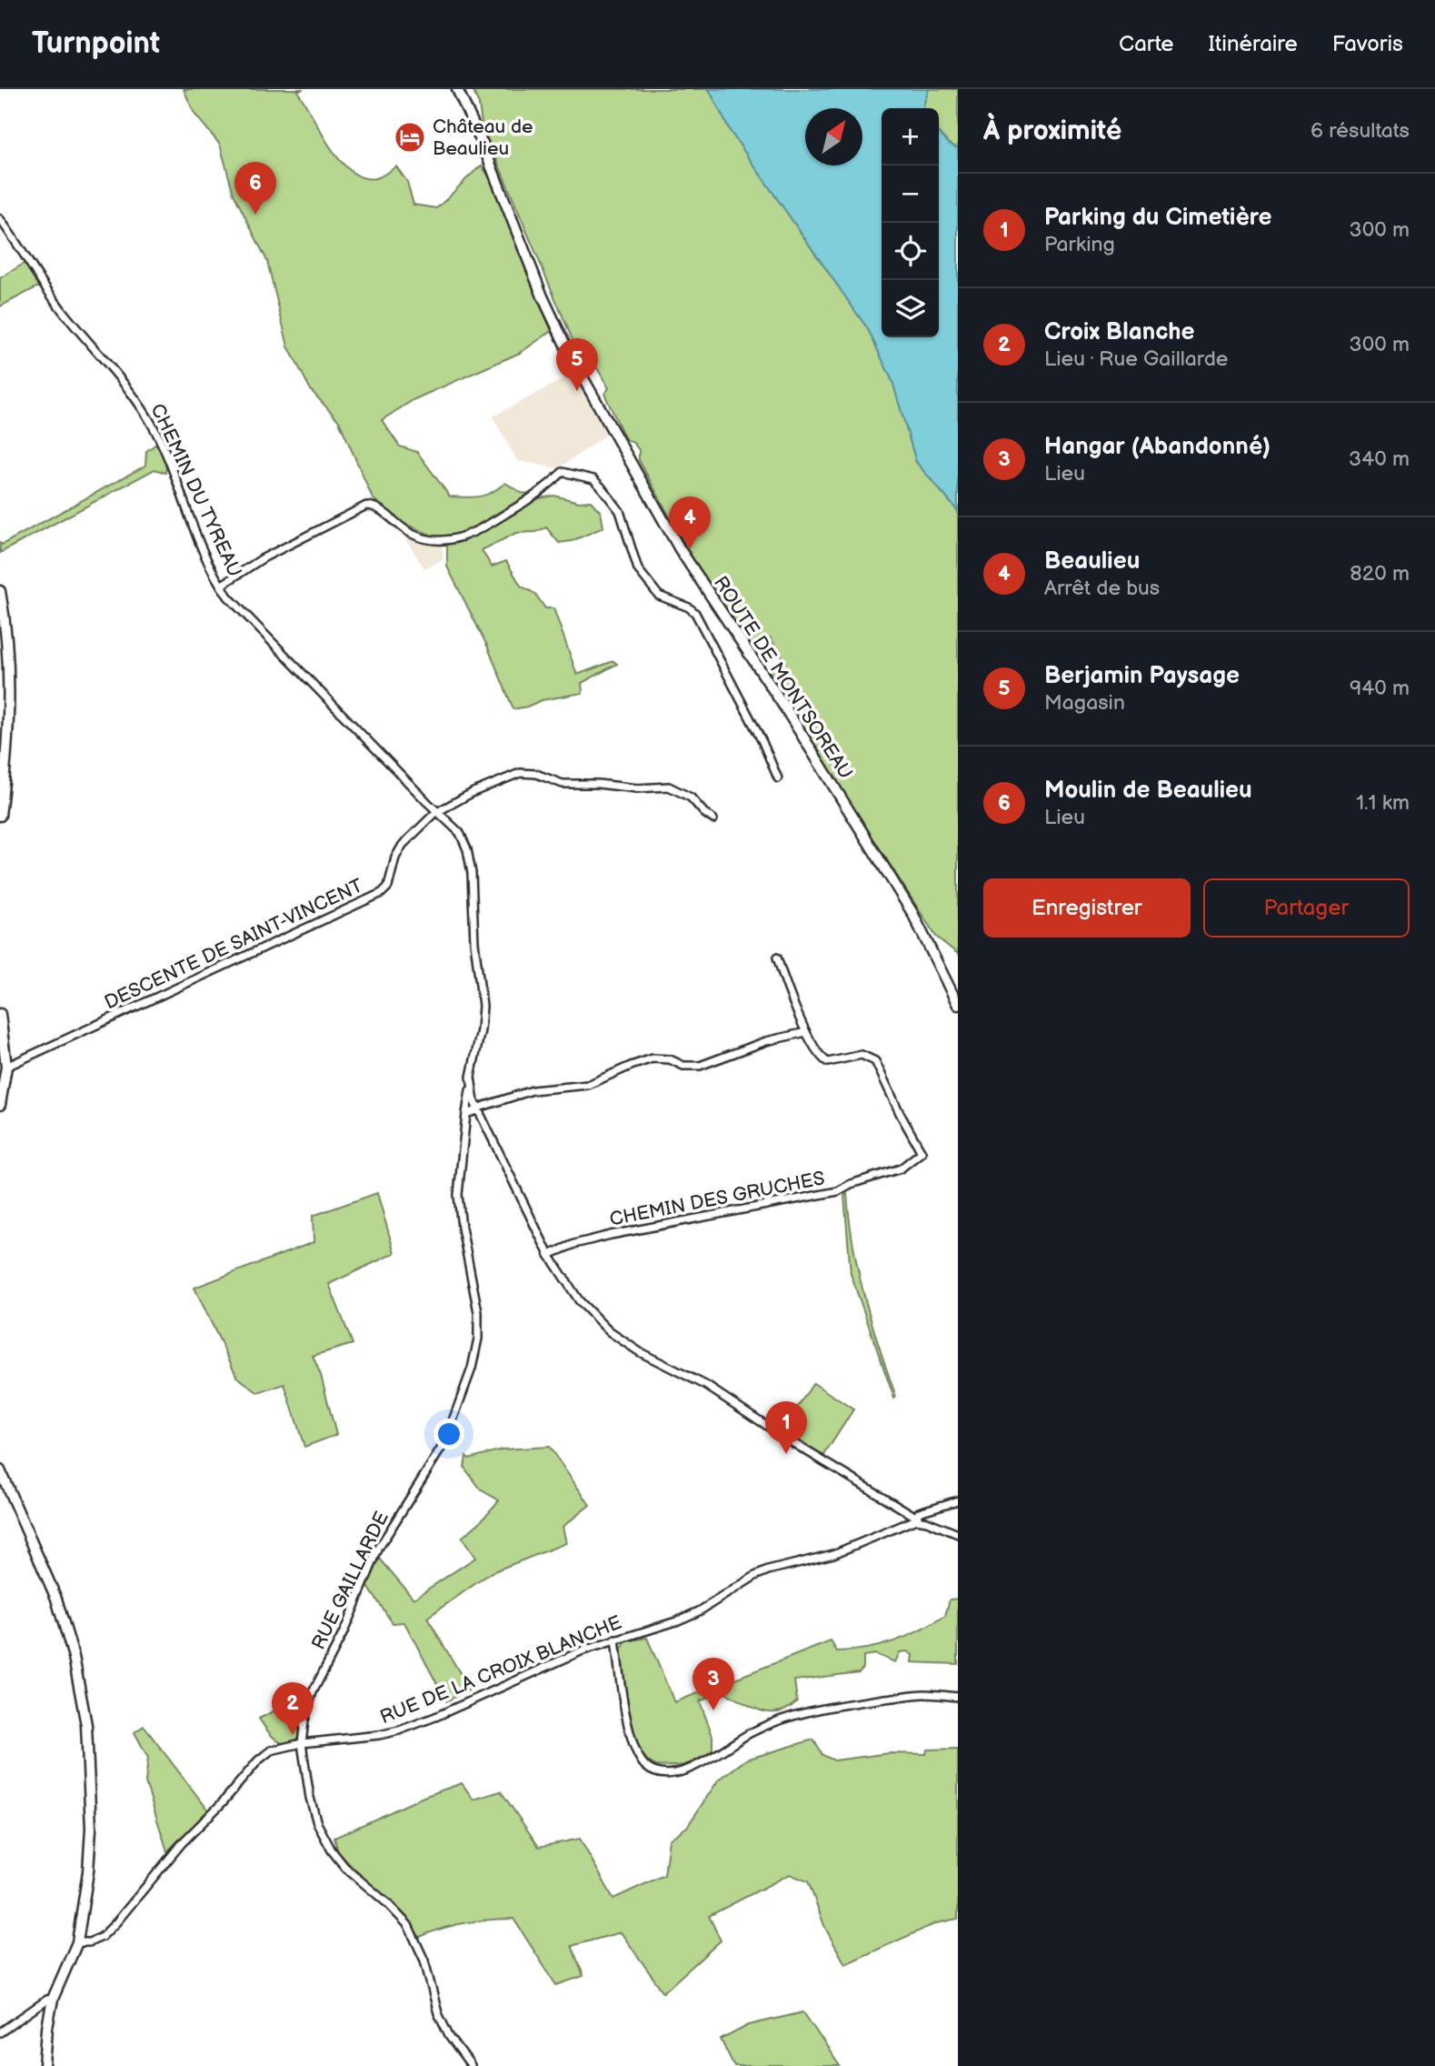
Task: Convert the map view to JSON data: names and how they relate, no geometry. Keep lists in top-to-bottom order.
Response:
{
  "streets": {
    "main road": ["ROUTE DE MONTSOREAU"],
    "street": [
      "CHEMIN DU TYREAU",
      "DESCENTE DE SAINT-VINCENT",
      "CHEMIN DES GRUCHES",
      "RUE GAILLARDE",
      "RUE DE LA CROIX BLANCHE"
    ]
  },
  "crossings": [
    ["CHEMIN DU TYREAU", "DESCENTE DE SAINT-VINCENT"],
    ["CHEMIN DU TYREAU", "RUE GAILLARDE"],
    ["RUE GAILLARDE", "RUE DE LA CROIX BLANCHE"]
  ],
  "places": {
    "hotel": ["Château de Beaulieu"]
  },
  "north": "top right",
  "page": {
    "header": "Turnpoint",
    "nav": ["Carte", "Itinéraire", "Favoris"],
    "heading": ["À proximité", "6 résultats"],
    "map_buttons": ["+", "−"],
    "pins": [
      "6",
      "5",
      "4",
      "1",
      "3",
      "2"
    ],
    "list": [
      {
        "mark": "1",
        "name": "Parking du Cimetière",
        "note": "Parking",
        "value": "300 m"
      },
      {
        "mark": "2",
        "name": "Croix Blanche",
        "note": "Lieu · Rue Gaillarde",
        "value": "300 m"
      },
      {
        "mark": "3",
        "name": "Hangar (Abandonné)",
        "note": "Lieu",
        "value": "340 m"
      },
      {
        "mark": "4",
        "name": "Beaulieu",
        "note": "Arrêt de bus",
        "value": "820 m"
      },
      {
        "mark": "5",
        "name": "Berjamin Paysage",
        "note": "Magasin",
        "value": "940 m"
      },
      {
        "mark": "6",
        "name": "Moulin de Beaulieu",
        "note": "Lieu",
        "value": "1.1 km"
      }
    ],
    "buttons": ["Enregistrer", "Partager"]
  }
}
